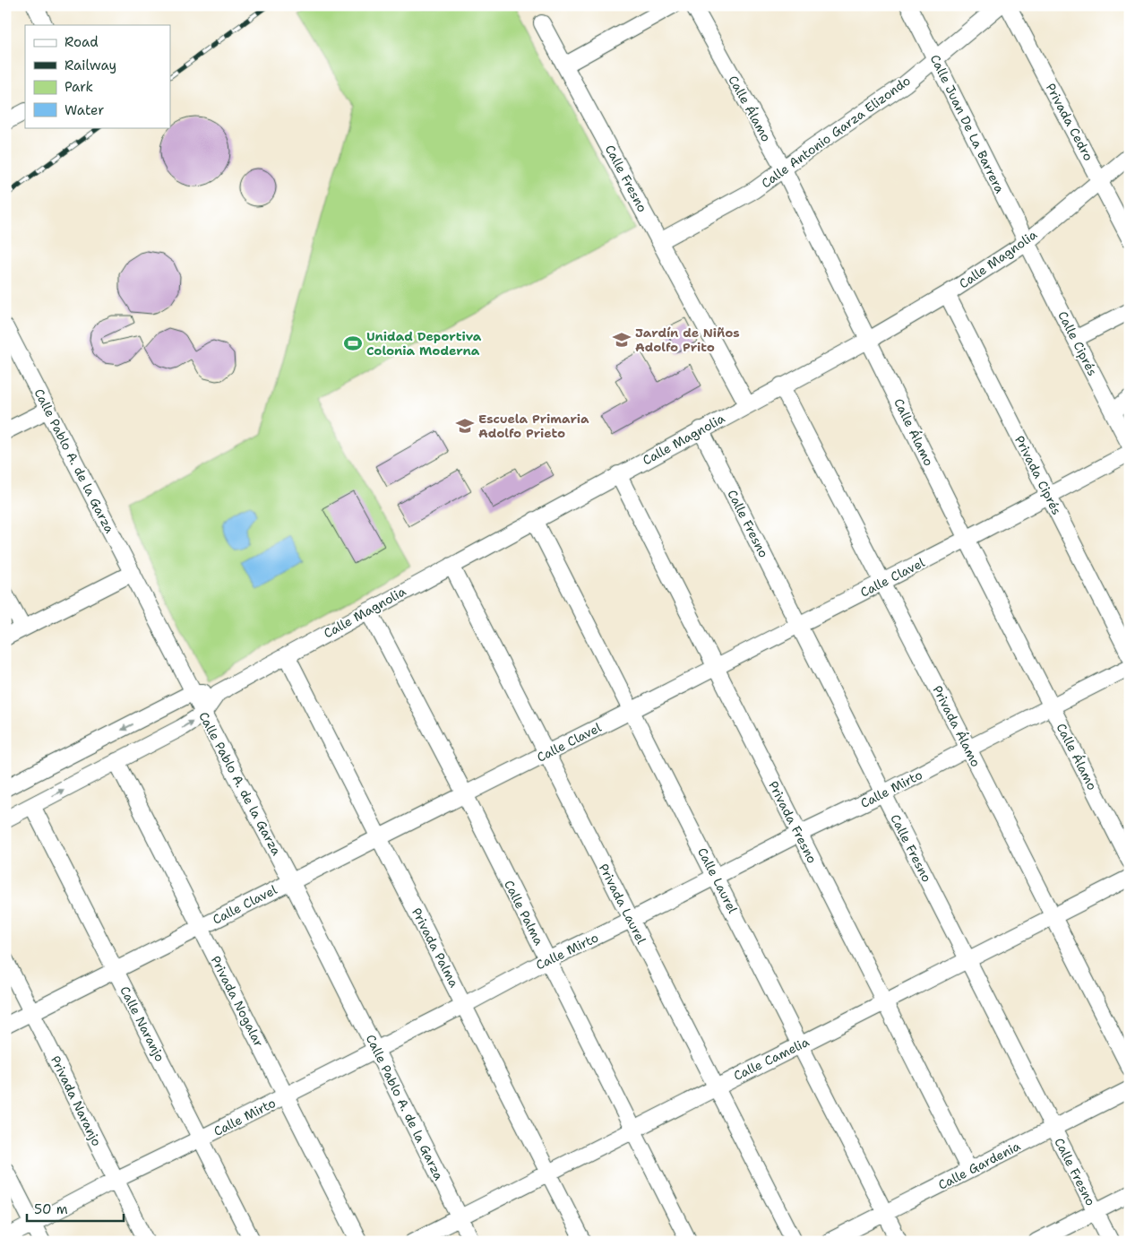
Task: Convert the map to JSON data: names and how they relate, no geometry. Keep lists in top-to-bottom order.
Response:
{
  "streets": {
    "street": [
      "Calle Álamo",
      "Privada Cedro",
      "Calle Juan De La Barrera",
      "Calle Antonio Garza Elizondo",
      "Calle Fresno",
      "Calle Magnolia",
      "Calle Ciprés",
      "Calle Pablo A. de la Garza",
      "Privada Ciprés",
      "Calle Clavel",
      "Privada Álamo",
      "Calle Mirto",
      "Privada Fresno",
      "Calle Laurel",
      "Privada Laurel",
      "Calle Palma",
      "Privada Palma",
      "Privada Nogalar",
      "Calle Naranjo",
      "Calle Camelia",
      "Privada Naranjo",
      "Calle Gardenia"
    ]
  },
  "crossings": [
    ["Calle Álamo", "Calle Antonio Garza Elizondo"],
    ["Calle Álamo", "Calle Magnolia"],
    ["Calle Álamo", "Calle Clavel"],
    ["Calle Álamo", "Calle Mirto"],
    ["Privada Cedro", "Calle Magnolia"],
    ["Calle Juan De La Barrera", "Calle Antonio Garza Elizondo"],
    ["Calle Juan De La Barrera", "Calle Magnolia"],
    ["Calle Juan De La Barrera", "Calle Ciprés"],
    ["Calle Antonio Garza Elizondo", "Calle Fresno"],
    ["Calle Fresno", "Calle Magnolia"],
    ["Calle Fresno", "Calle Clavel"],
    ["Calle Fresno", "Calle Mirto"],
    ["Calle Fresno", "Calle Camelia"],
    ["Calle Fresno", "Calle Gardenia"],
    ["Calle Magnolia", "Calle Ciprés"],
    ["Calle Magnolia", "Calle Pablo A. de la Garza"],
    ["Calle Magnolia", "Privada Ciprés"],
    ["Calle Magnolia", "Privada Álamo"],
    ["Calle Magnolia", "Privada Fresno"],
    ["Calle Magnolia", "Calle Laurel"],
    ["Calle Magnolia", "Privada Laurel"],
    ["Calle Magnolia", "Calle Palma"],
    ["Calle Magnolia", "Privada Palma"],
    ["Calle Magnolia", "Privada Nogalar"],
    ["Calle Magnolia", "Calle Naranjo"],
    ["Calle Pablo A. de la Garza", "Calle Clavel"],
    ["Calle Pablo A. de la Garza", "Calle Mirto"],
    ["Calle Pablo A. de la Garza", "Calle Camelia"],
    ["Privada Ciprés", "Calle Clavel"],
    ["Calle Clavel", "Privada Álamo"],
    ["Calle Clavel", "Privada Fresno"],
    ["Calle Clavel", "Calle Laurel"],
    ["Calle Clavel", "Privada Laurel"],
    ["Calle Clavel", "Calle Palma"],
    ["Calle Clavel", "Privada Palma"],
    ["Calle Clavel", "Privada Nogalar"],
    ["Calle Clavel", "Calle Naranjo"],
    ["Calle Clavel", "Privada Naranjo"],
    ["Privada Álamo", "Calle Mirto"],
    ["Privada Álamo", "Calle Camelia"],
    ["Calle Mirto", "Privada Fresno"],
    ["Calle Mirto", "Calle Laurel"],
    ["Calle Mirto", "Privada Laurel"],
    ["Calle Mirto", "Calle Palma"],
    ["Calle Mirto", "Privada Palma"],
    ["Calle Mirto", "Privada Nogalar"],
    ["Calle Mirto", "Calle Naranjo"],
    ["Calle Mirto", "Privada Naranjo"],
    ["Privada Fresno", "Calle Camelia"],
    ["Privada Fresno", "Calle Gardenia"],
    ["Calle Laurel", "Calle Camelia"],
    ["Calle Laurel", "Calle Gardenia"],
    ["Privada Laurel", "Calle Camelia"],
    ["Calle Palma", "Calle Camelia"],
    ["Privada Palma", "Calle Camelia"]
  ],
  "places": {
    "school or university": ["Jardín de Niños Adolfo Prito", "Escuela Primaria Adolfo Prieto"],
    "sports": ["Unidad Deportiva Colonia Moderna"]
  },
  "legend": [
    "Road",
    "Railway",
    "Park",
    "Water"
  ],
  "scale_bar": "50 m"
}
